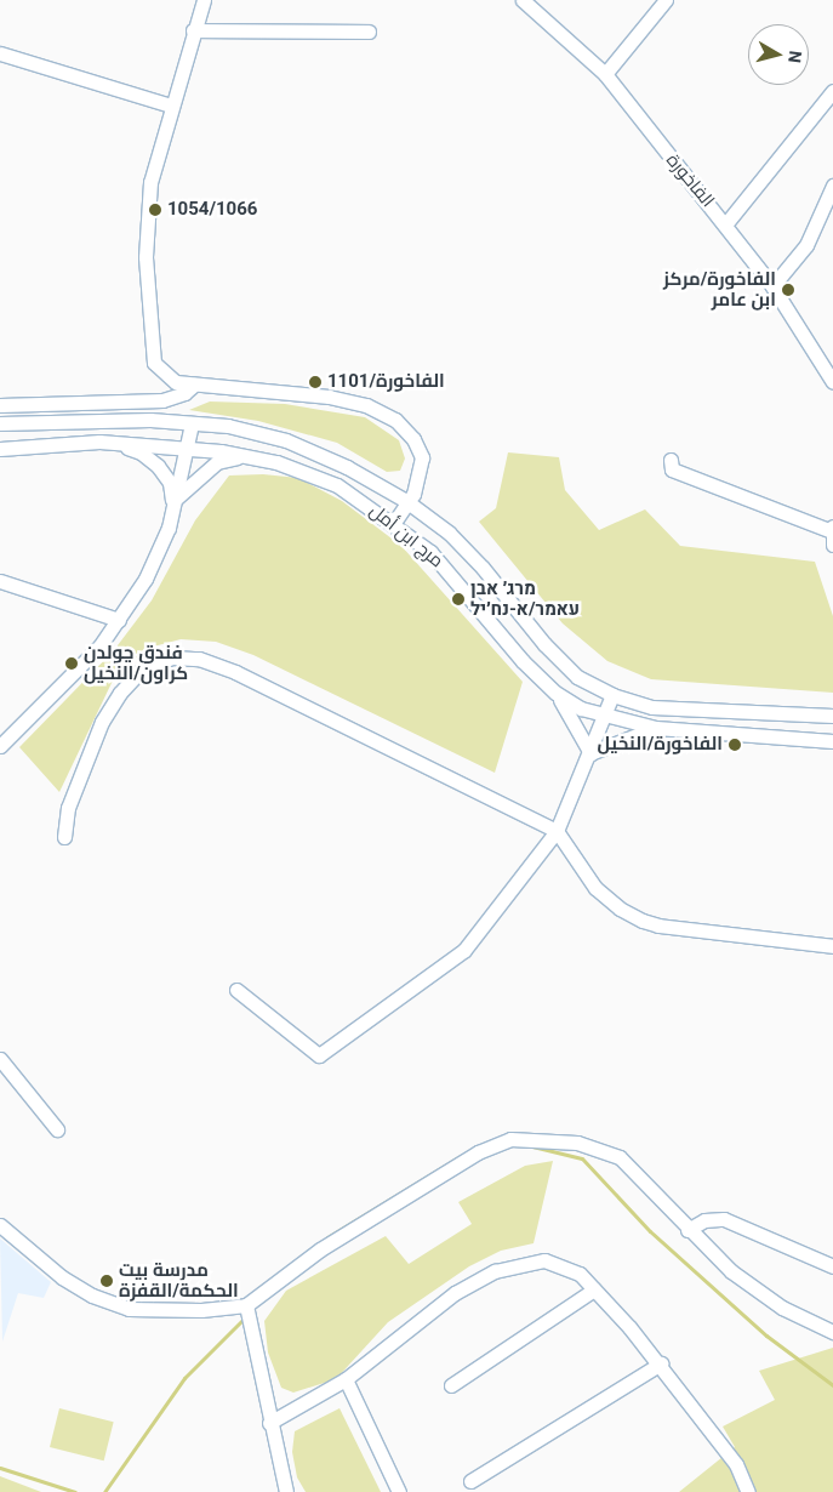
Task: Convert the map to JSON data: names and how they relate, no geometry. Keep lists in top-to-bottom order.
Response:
{
  "streets": {
    "street": ["الفاخورة", "مرج ابن أمل"]
  },
  "places": [
    "1054/1066",
    "الفاخورة/مركز ابن عامر",
    "الفاخورة/1101",
    "מרג׳ אבן עאמר/א-נח׳יל",
    "فندق چولدن كراون/النخيل",
    "الفاخورة/النخيل",
    "مدرسة بيت الحكمة/القفزة"
  ],
  "north": "right"
}
